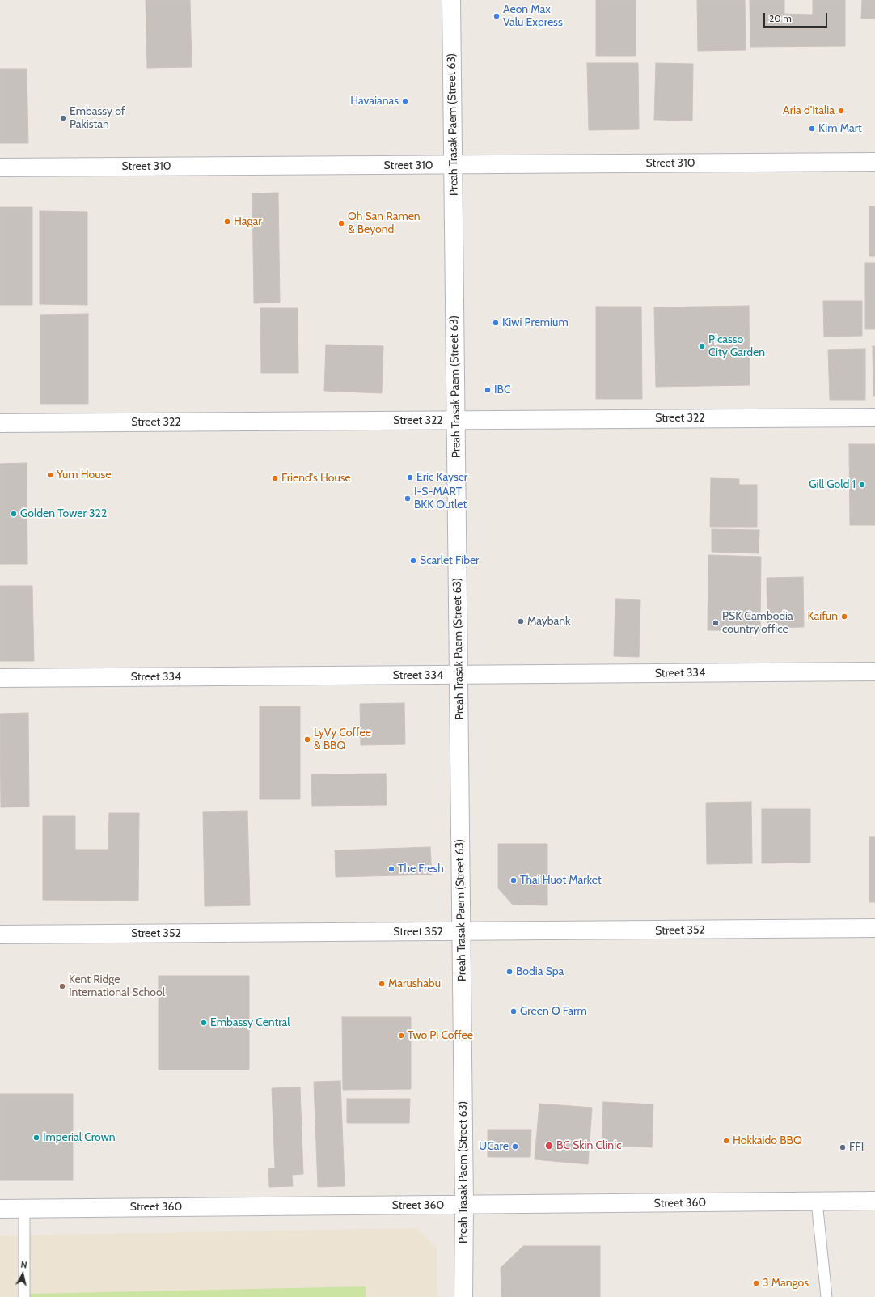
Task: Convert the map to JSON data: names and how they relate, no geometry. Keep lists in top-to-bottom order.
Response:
{
  "streets": {
    "street": [
      "Preah Trasak Paem (Street 63)",
      "Street 310",
      "Street 322",
      "Street 334",
      "Street 352",
      "Street 360"
    ]
  },
  "crossings": [
    ["Preah Trasak Paem (Street 63)", "Street 310"],
    ["Preah Trasak Paem (Street 63)", "Street 322"],
    ["Preah Trasak Paem (Street 63)", "Street 334"],
    ["Preah Trasak Paem (Street 63)", "Street 352"],
    ["Preah Trasak Paem (Street 63)", "Street 360"]
  ],
  "places": [
    "Aeon Max Valu Express",
    "Havaianas",
    "Aria d'Italia",
    "Embassy of Pakistan",
    "Kim Mart",
    "Hagar",
    "Oh San Ramen & Beyond",
    "Kiwi Premium",
    "Picasso City Garden",
    "IBC",
    "Yum House",
    "Eric Kayser",
    "Friend's House",
    "Gill Gold 1",
    "I-S-MART BKK Outlet",
    "Golden Tower 322",
    "Scarlet Fiber",
    "Kaifun",
    "Maybank",
    "PSK Cambodia country office",
    "LyVy Coffee & BBQ",
    "The Fresh",
    "Thai Huot Market",
    "Bodia Spa",
    "Marushabu",
    "Kent Ridge International School",
    "Green O Farm",
    "Embassy Central",
    "Two Pi Coffee",
    "Imperial Crown",
    "Hokkaido BBQ",
    "BC Skin Clinic",
    "UCare",
    "FFI",
    "3 Mangos"
  ],
  "scale_bar": "20 m",
  "north": "top"
}
